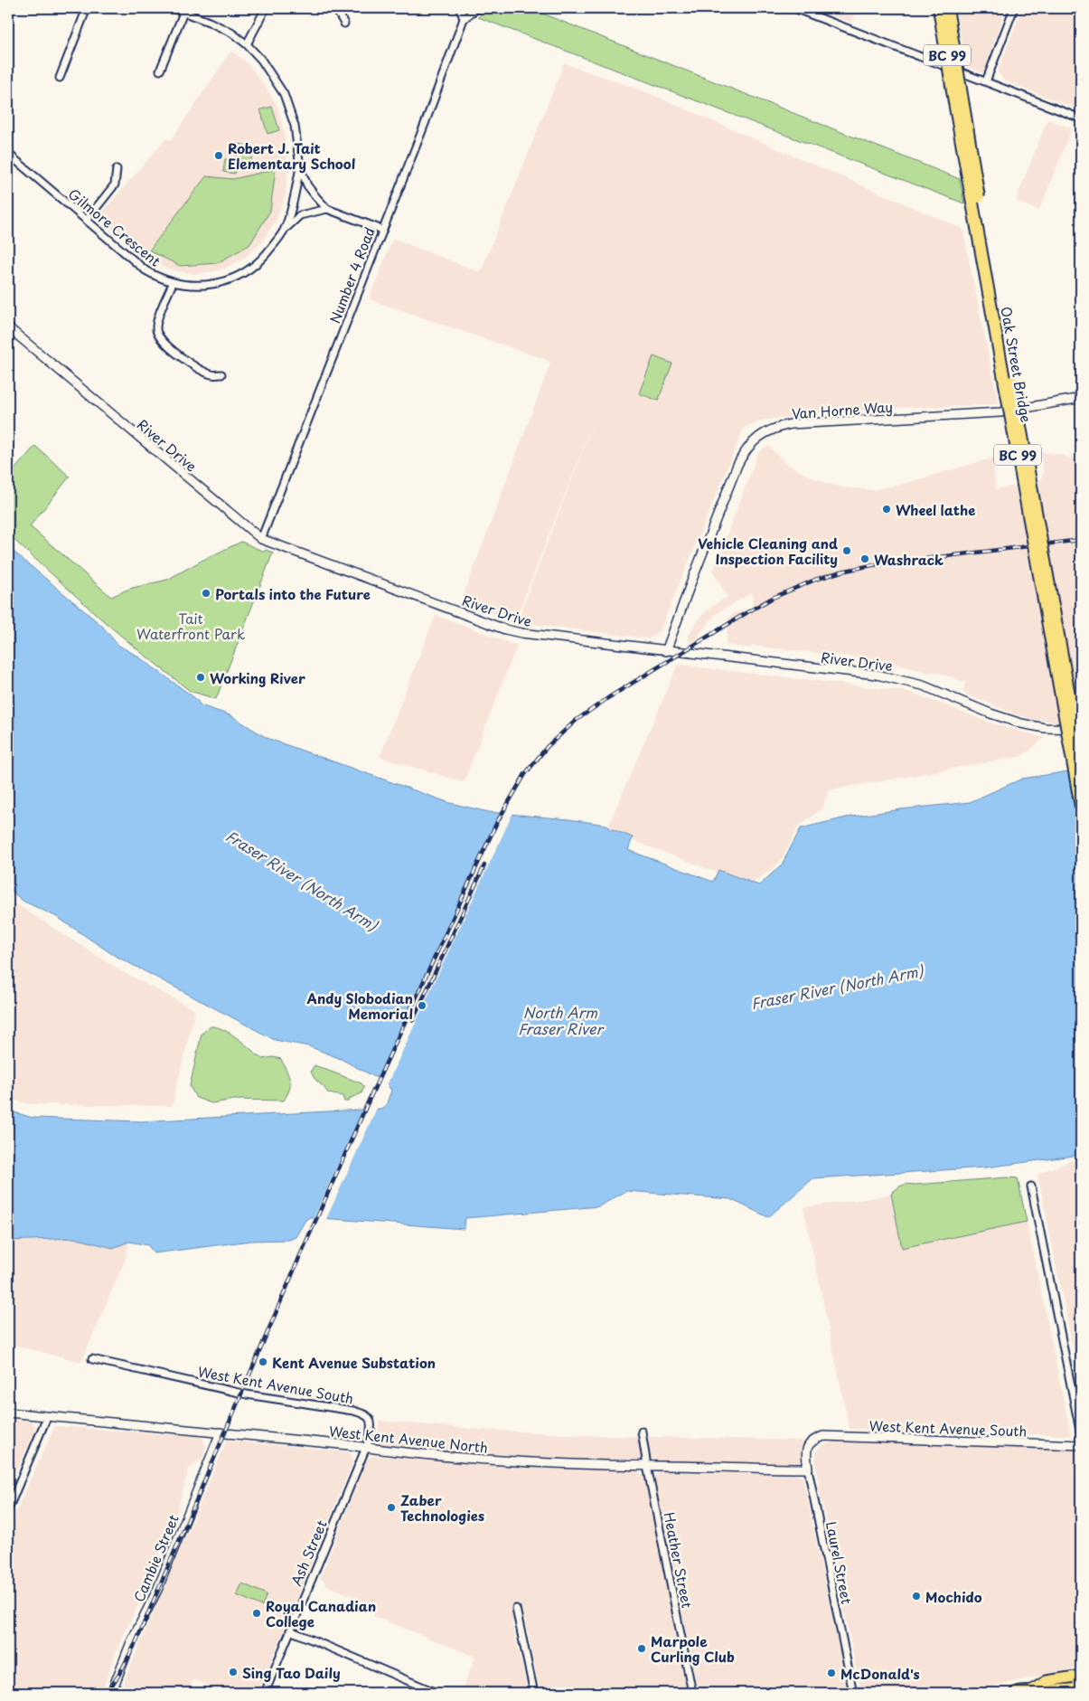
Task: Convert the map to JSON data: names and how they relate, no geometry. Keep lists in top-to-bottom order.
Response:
{
  "streets": {
    "highway": ["BC 99", "Oak Street Bridge"],
    "street": [
      "Gilmore Crescent",
      "Number 4 Road",
      "Van Horne Way",
      "River Drive",
      "West Kent Avenue South",
      "West Kent Avenue North",
      "Ash Street",
      "Cambie Street",
      "Heather Street",
      "Laurel Street"
    ]
  },
  "crossings": [
    ["Number 4 Road", "River Drive"],
    ["Van Horne Way", "River Drive"],
    ["West Kent Avenue South", "West Kent Avenue North"],
    ["West Kent Avenue South", "Ash Street"],
    ["West Kent Avenue South", "Laurel Street"],
    ["West Kent Avenue North", "Ash Street"],
    ["West Kent Avenue North", "Cambie Street"],
    ["West Kent Avenue North", "Heather Street"],
    ["West Kent Avenue North", "Laurel Street"]
  ],
  "water": ["Fraser River (North Arm)", "North Arm Fraser River"],
  "parks": ["Tait Waterfront Park"],
  "places": [
    "Robert J. Tait Elementary School",
    "Wheel lathe",
    "Vehicle Cleaning and Inspection Facility",
    "Washrack",
    "Portals into the Future",
    "Working River",
    "Andy Slobodian Memorial",
    "Kent Avenue Substation",
    "Zaber Technologies",
    "Mochido",
    "Royal Canadian College",
    "Marpole Curling Club",
    "Sing Tao Daily",
    "McDonald's"
  ]
}
